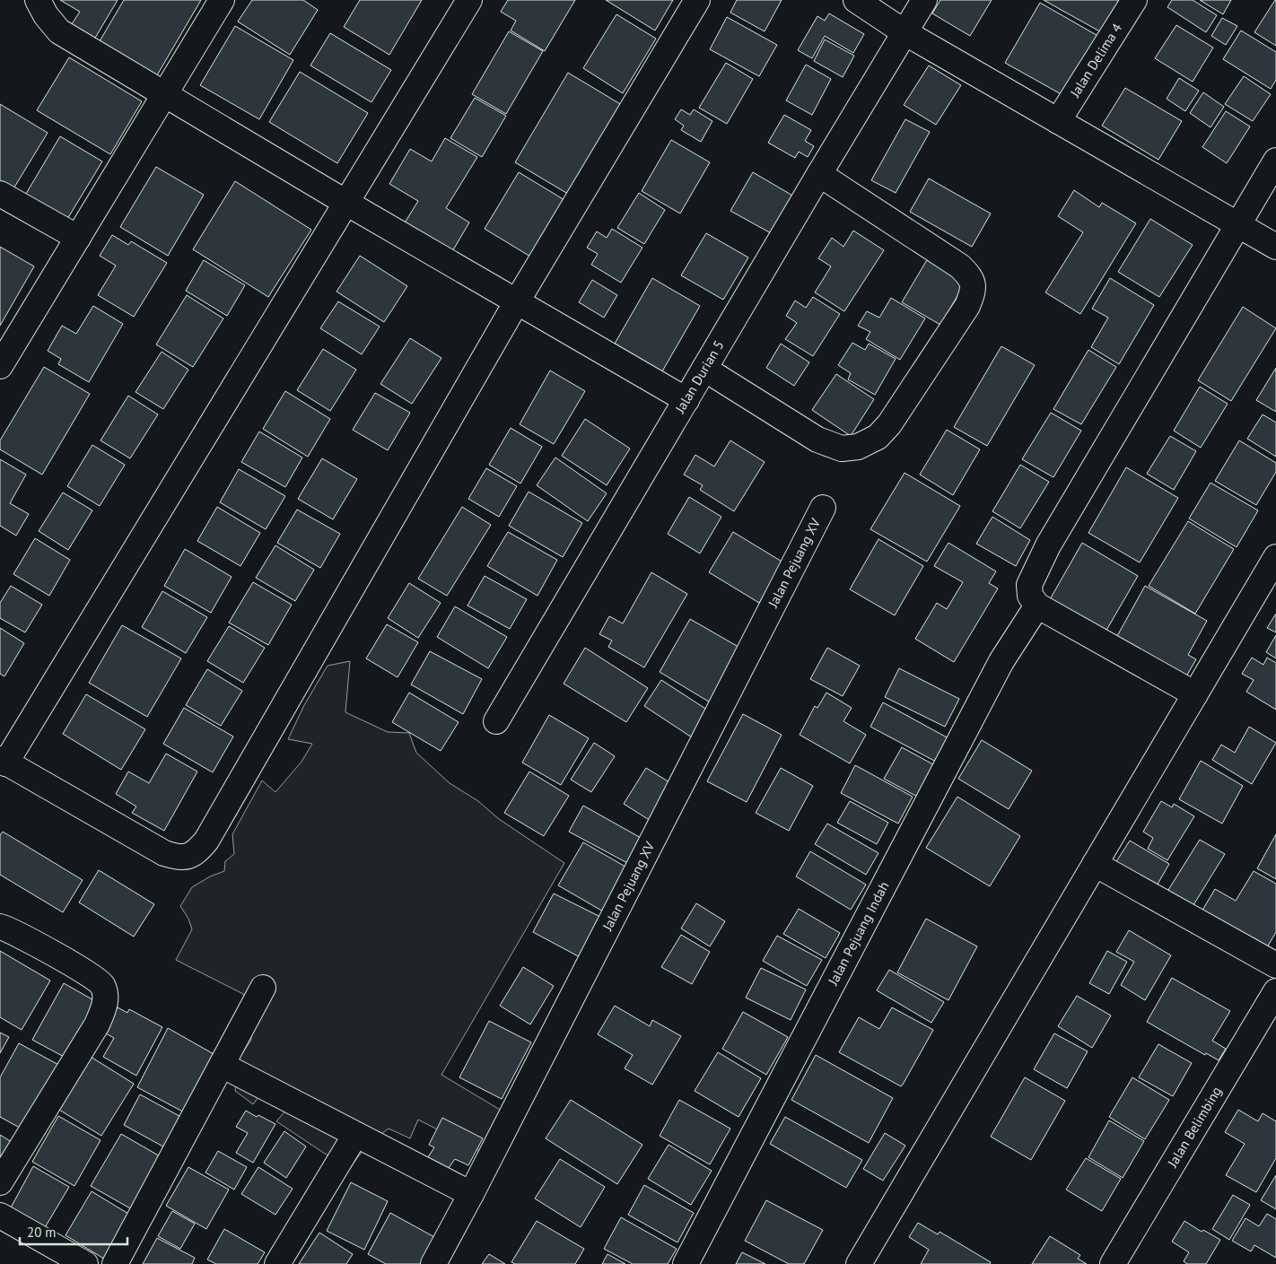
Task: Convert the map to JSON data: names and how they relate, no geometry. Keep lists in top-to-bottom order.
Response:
{
  "streets": {
    "street": [
      "Jalan Delima 4",
      "Jalan Durian 5",
      "Jalan Pejuang XV",
      "Jalan Pejuang Indah",
      "Jalan Belimbing"
    ]
  },
  "scale_bar": "20 m"
}
